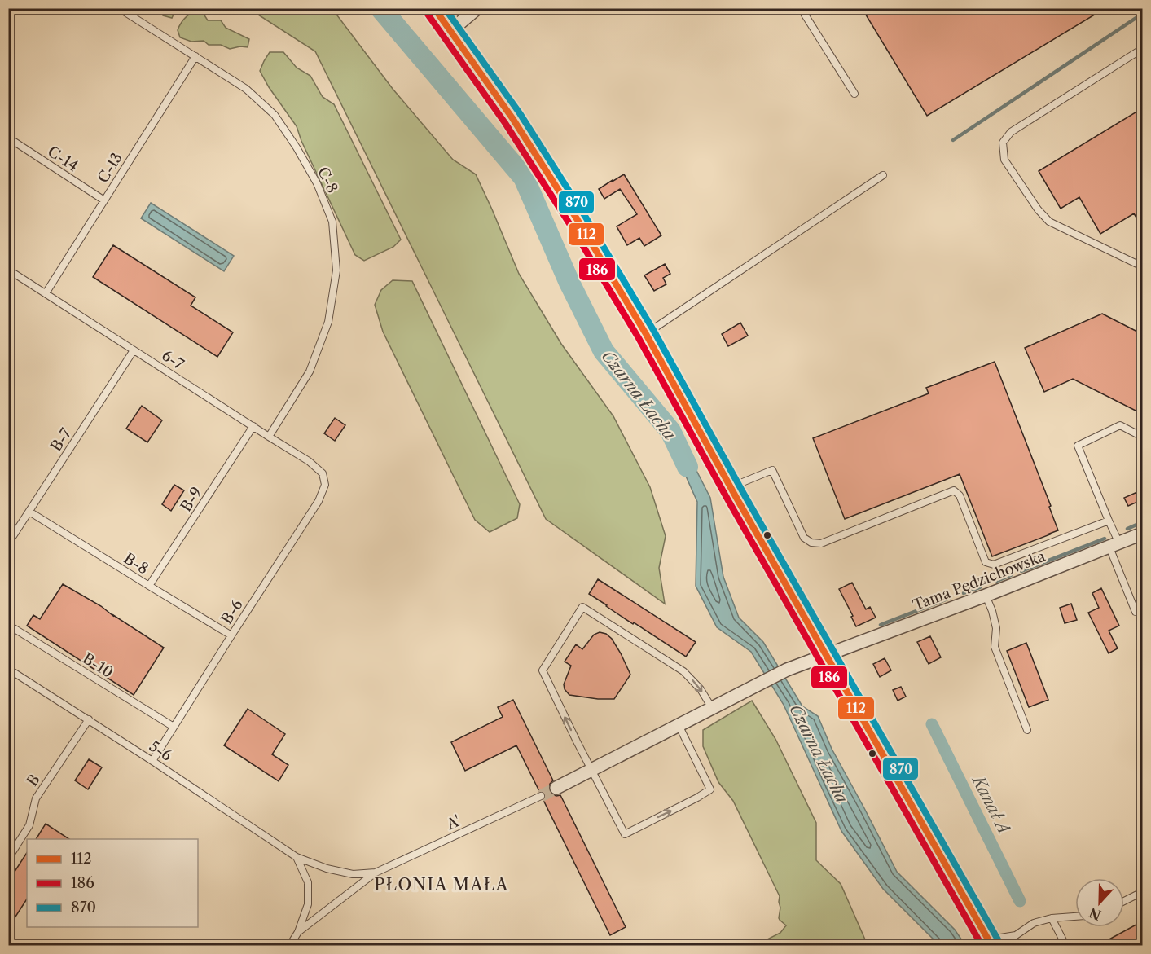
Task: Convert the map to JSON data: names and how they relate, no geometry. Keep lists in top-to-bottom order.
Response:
{
  "streets": {
    "street": ["Tama Pędzichowska"],
    "lane": [
      "C-14",
      "C-13",
      "C-8",
      "6-7",
      "B-7",
      "B-9",
      "B-8",
      "B-6",
      "B-10",
      "5-6",
      "B",
      "A'"
    ]
  },
  "crossings": [
    ["C-14", "C-13"],
    ["C-13", "C-8"],
    ["C-13", "6-7"],
    ["C-8", "6-7"],
    ["6-7", "B-7"],
    ["6-7", "B-9"],
    ["6-7", "B-6"],
    ["B-7", "B-8"],
    ["B-9", "B-8"],
    ["B-8", "B-6"],
    ["B-6", "B-10"],
    ["B-6", "5-6"],
    ["5-6", "B"],
    ["5-6", "A'"]
  ],
  "districts": ["PŁONIA MAŁA"],
  "water": ["Czarna Łacha", "Kanał A"],
  "lines": ["transit line 112", "transit line 870", "transit line 186"],
  "legend": ["112", "186", "870"],
  "north": "bottom"
}
